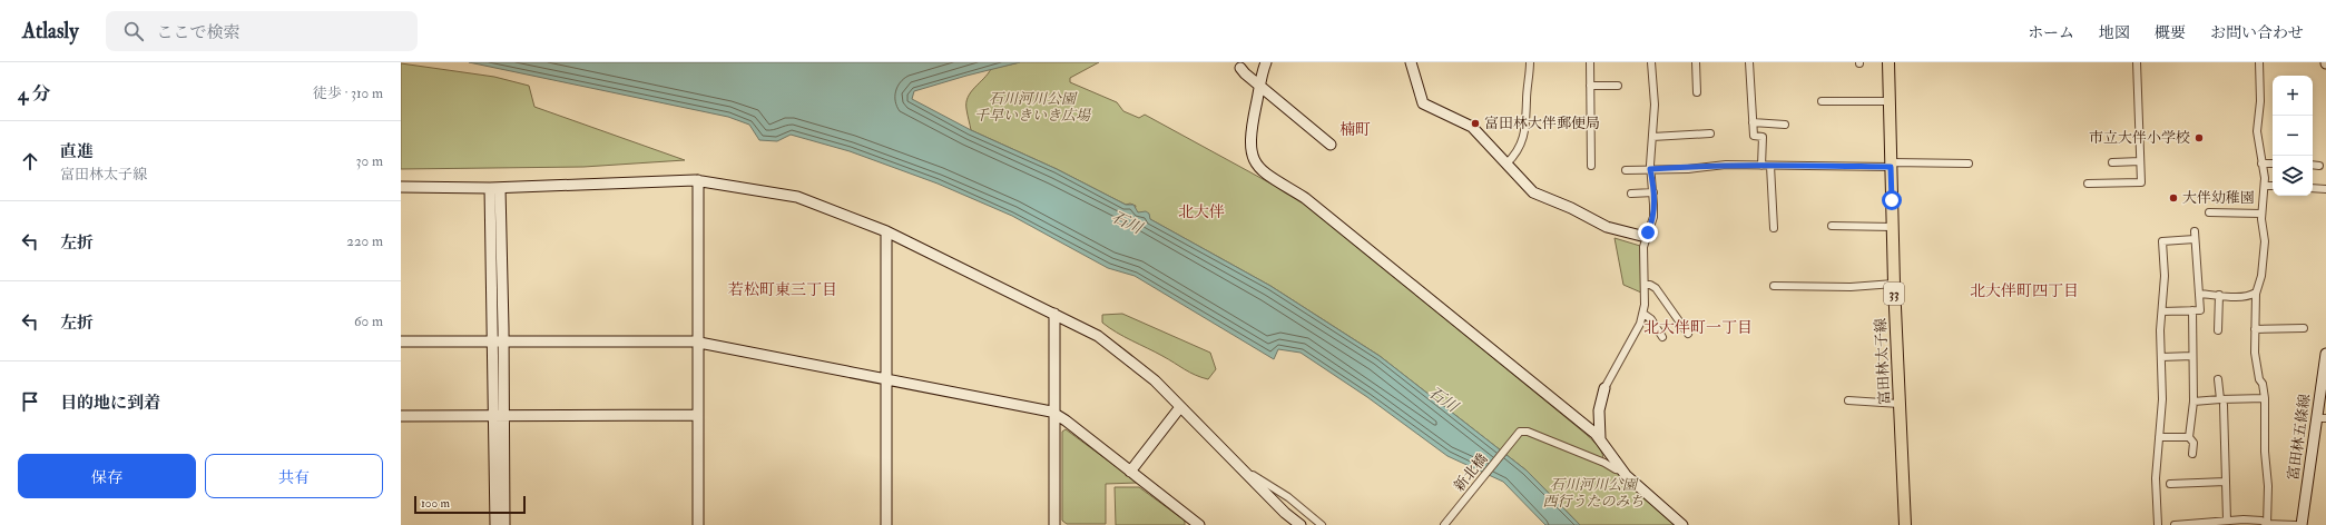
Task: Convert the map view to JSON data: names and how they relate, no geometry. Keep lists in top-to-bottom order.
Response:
{
  "streets": {
    "main road": ["33", "富田林太子線"],
    "street": ["富田林五條線", "新北橋"]
  },
  "districts": [
    "楠町",
    "北大伴",
    "若松町東三丁目",
    "北大伴町四丁目",
    "北大伴町一丁目"
  ],
  "water": ["石川"],
  "parks": ["石川河川公園 千早いきいき広場", "石川河川公園 西行うたのみち"],
  "places": ["富田林大伴郵便局", "市立大伴小学校", "大伴幼稚園"],
  "scale_bar": "100 m",
  "page": {
    "header": "Atlasly",
    "search": "ここで検索",
    "nav": [
      "ホーム",
      "地図",
      "概要",
      "お問い合わせ"
    ],
    "heading": ["4 分", "徒歩 · 310 m"],
    "map_buttons": ["+", "−"],
    "list": [
      ["直進", "富田林太子線", "30 m"],
      ["左折", "220 m"],
      ["左折", "60 m"],
      "目的地に到着"
    ],
    "buttons": ["保存", "共有"],
    "scale": "100 m"
  }
}
